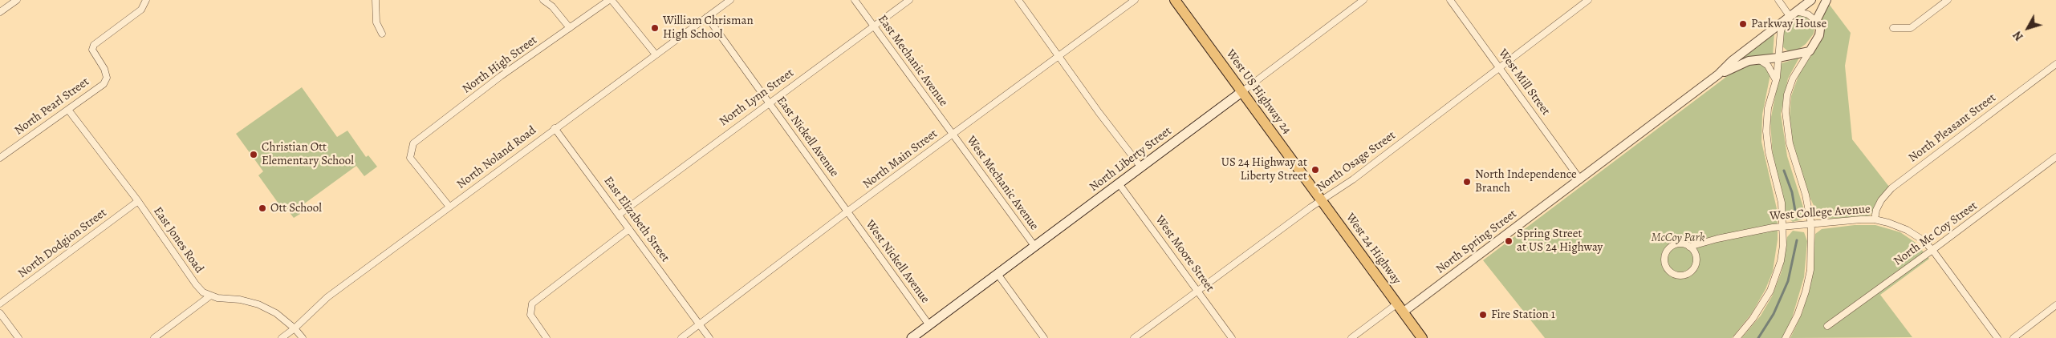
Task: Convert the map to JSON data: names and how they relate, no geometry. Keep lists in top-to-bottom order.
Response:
{
  "streets": {
    "main road": ["West US Highway 24", "North Liberty Street", "West 24 Highway"],
    "street": [
      "East Mechanic Avenue",
      "North High Street",
      "West Mill Street",
      "North Lynn Street",
      "North Pearl Street",
      "North Pleasant Street",
      "East Nickell Avenue",
      "North Noland Road",
      "North Main Street",
      "North Osage Street",
      "West Mechanic Avenue",
      "West College Avenue",
      "East Elizabeth Street",
      "North Mc Coy Street",
      "East Jones Road",
      "North Spring Street",
      "North Dodgion Street",
      "West Moore Street",
      "West Nickell Avenue"
    ]
  },
  "crossings": [
    ["East Mechanic Avenue", "North Lynn Street"],
    ["East Mechanic Avenue", "North Main Street"],
    ["East Mechanic Avenue", "West Mechanic Avenue"],
    ["North High Street", "North Noland Road"],
    ["West Mill Street", "North Osage Street"],
    ["West Mill Street", "North Spring Street"],
    ["West US Highway 24", "North Liberty Street"],
    ["West US Highway 24", "North Osage Street"],
    ["West US Highway 24", "West 24 Highway"],
    ["North Lynn Street", "East Nickell Avenue"],
    ["North Lynn Street", "East Elizabeth Street"],
    ["North Pearl Street", "East Jones Road"],
    ["North Pleasant Street", "West College Avenue"],
    ["East Nickell Avenue", "North Noland Road"],
    ["East Nickell Avenue", "North Main Street"],
    ["East Nickell Avenue", "West Nickell Avenue"],
    ["North Noland Road", "East Elizabeth Street"],
    ["North Main Street", "West Mechanic Avenue"],
    ["North Main Street", "East Elizabeth Street"],
    ["North Main Street", "West Nickell Avenue"],
    ["North Liberty Street", "West Mechanic Avenue"],
    ["North Liberty Street", "West Moore Street"],
    ["North Liberty Street", "West Nickell Avenue"],
    ["North Osage Street", "West 24 Highway"],
    ["North Osage Street", "West Moore Street"],
    ["West College Avenue", "North Mc Coy Street"],
    ["East Jones Road", "North Dodgion Street"],
    ["North Spring Street", "West 24 Highway"]
  ],
  "parks": ["McCoy Park"],
  "places": [
    "Parkway House",
    "William Chrisman High School",
    "Christian Ott Elementary School",
    "US 24 Highway at Liberty Street",
    "North Independence Branch",
    "Ott School",
    "Spring Street at US 24 Highway",
    "Fire Station 1"
  ],
  "north": "bottom left"
}
